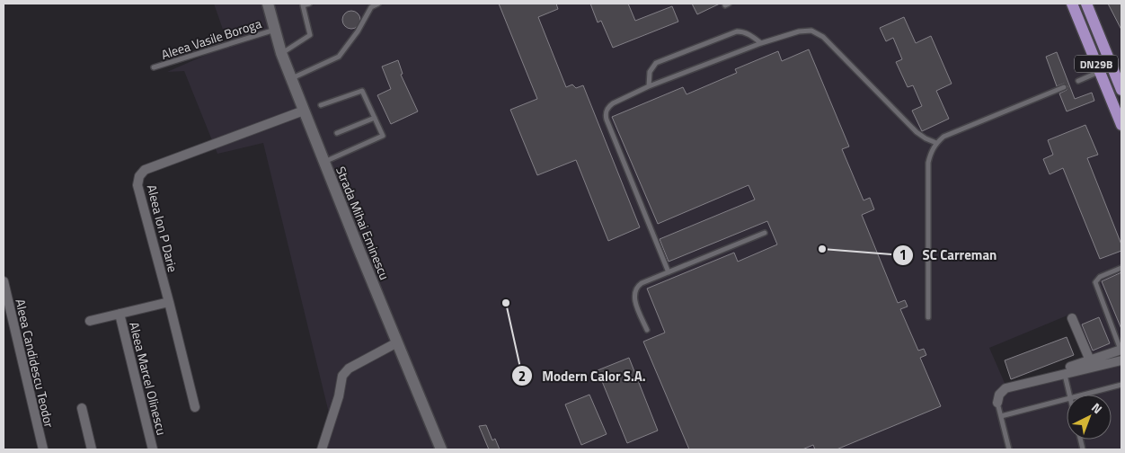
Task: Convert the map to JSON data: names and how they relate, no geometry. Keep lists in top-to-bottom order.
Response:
{
  "streets": {
    "main road": ["DN29B"],
    "street": [
      "Strada Mihai Eminescu",
      "Aleea Ion P Darie",
      "Aleea Candidescu Teodor",
      "Aleea Marcel Olinescu"
    ],
    "lane": ["Aleea Vasile Boroga"]
  },
  "crossings": [
    ["Aleea Vasile Boroga", "Strada Mihai Eminescu"],
    ["Strada Mihai Eminescu", "Aleea Ion P Darie"]
  ],
  "places": ["SC Carreman", "Modern Calor S.A."],
  "north": "top right"
}
